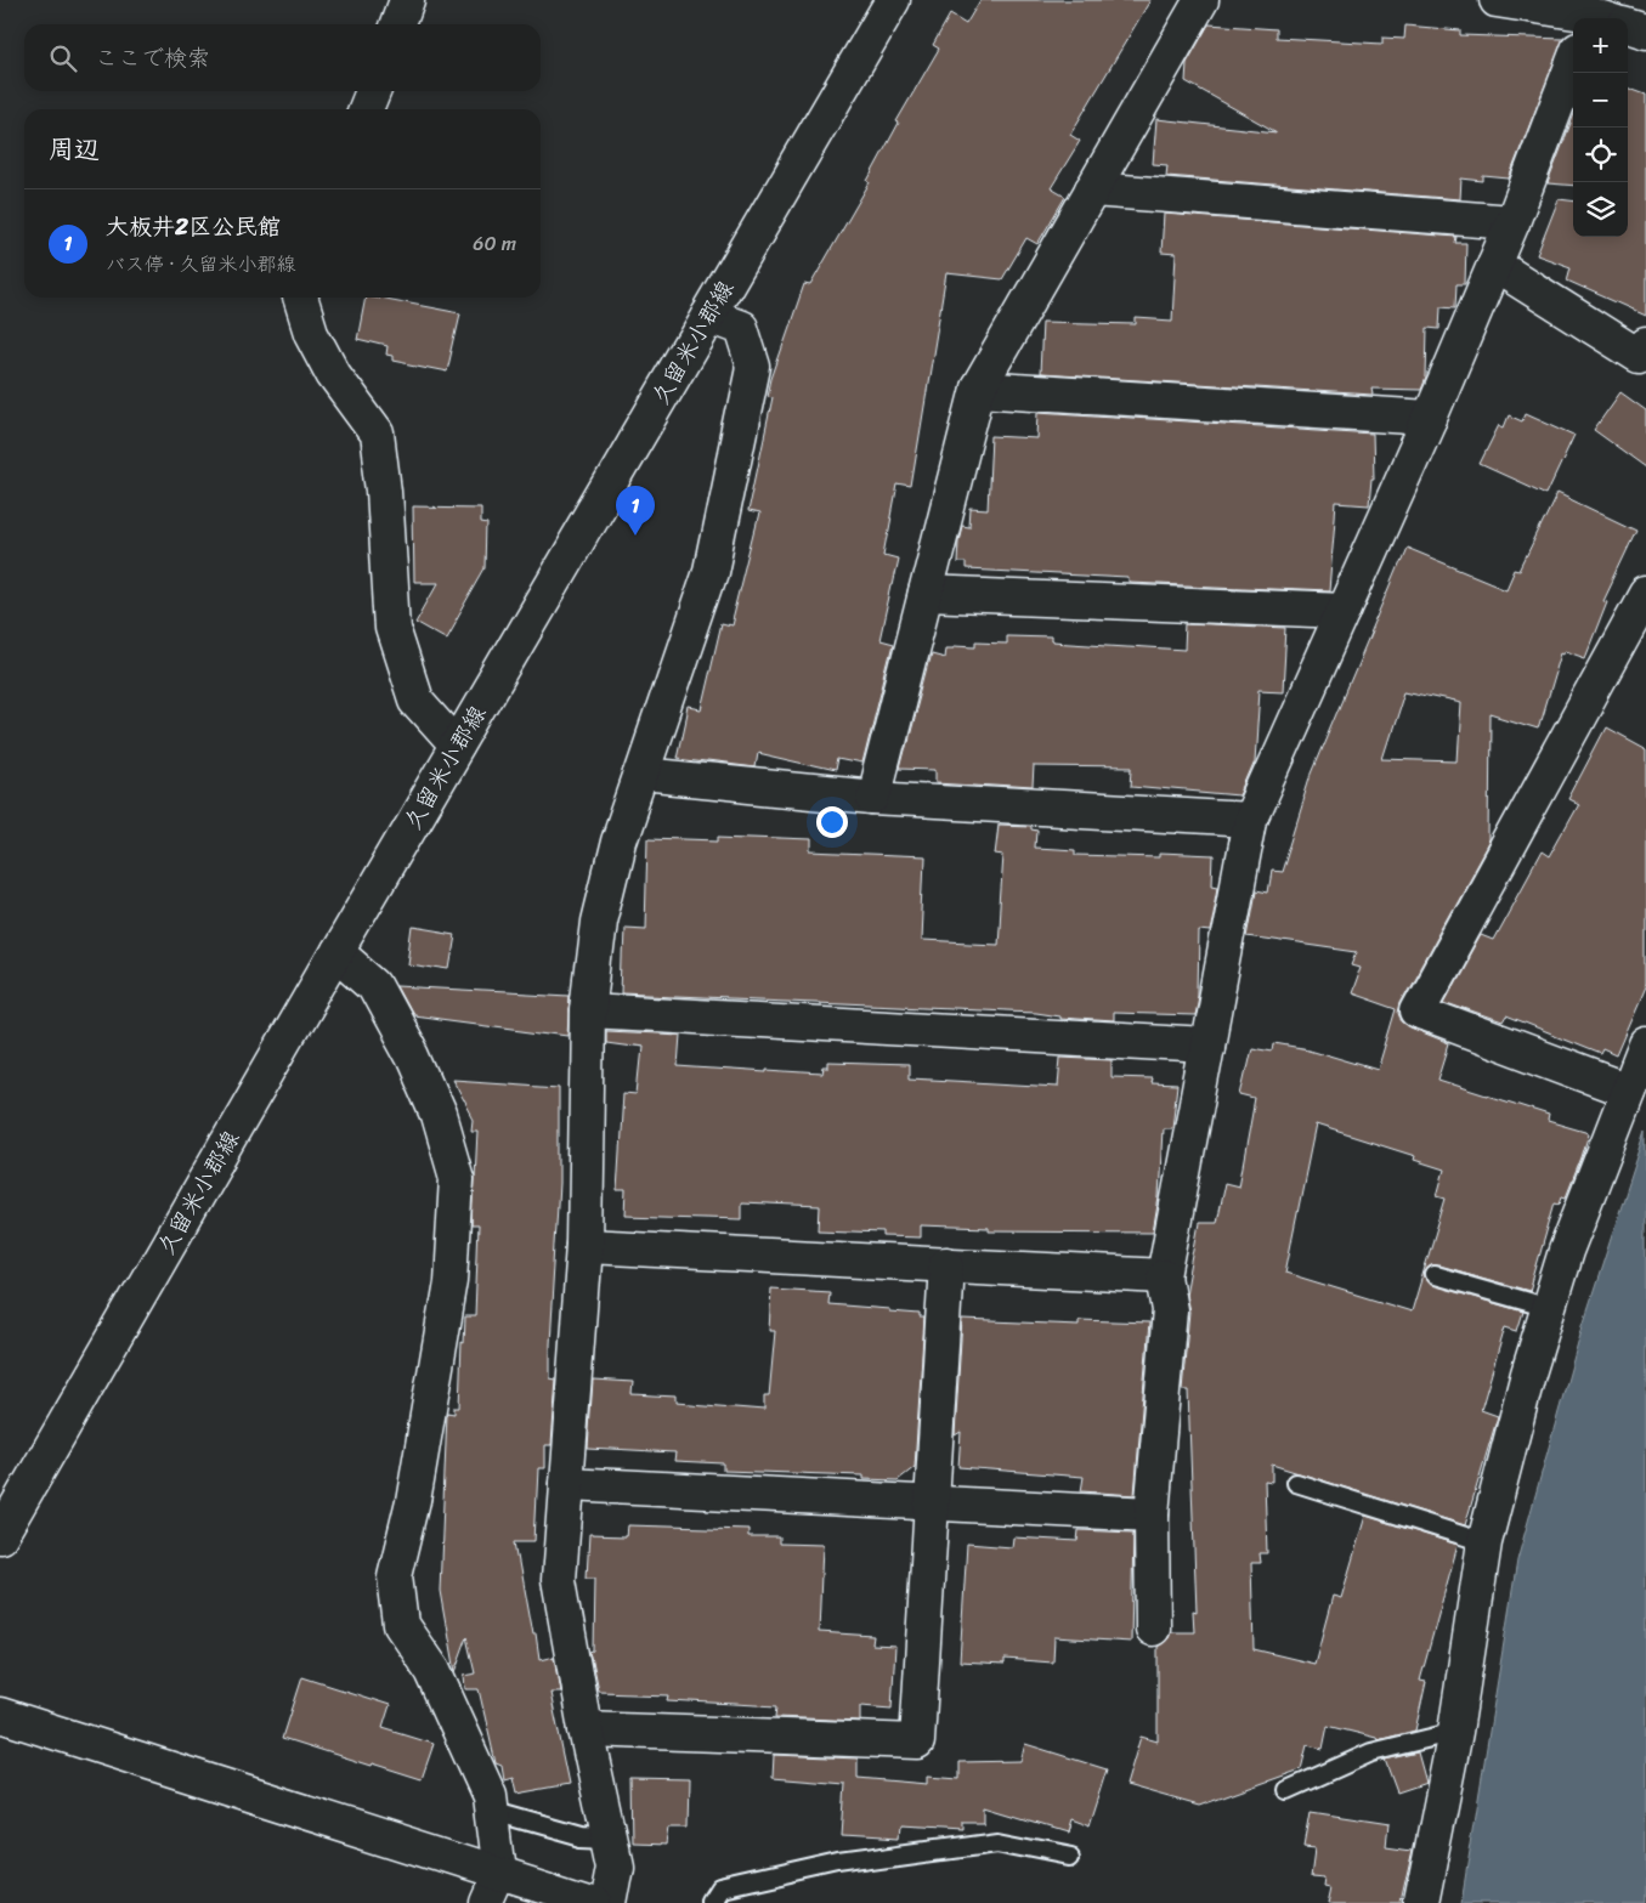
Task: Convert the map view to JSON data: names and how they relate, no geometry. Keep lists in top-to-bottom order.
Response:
{
  "streets": {
    "street": ["久留米小郡線"]
  },
  "page": {
    "map_buttons": ["+", "−"],
    "search": "ここで検索",
    "heading": "周辺",
    "list": [
      {
        "mark": "1",
        "name": "大板井2区公民館",
        "note": "バス停 · 久留米小郡線",
        "value": "60 m"
      }
    ],
    "pins": "1"
  }
}
